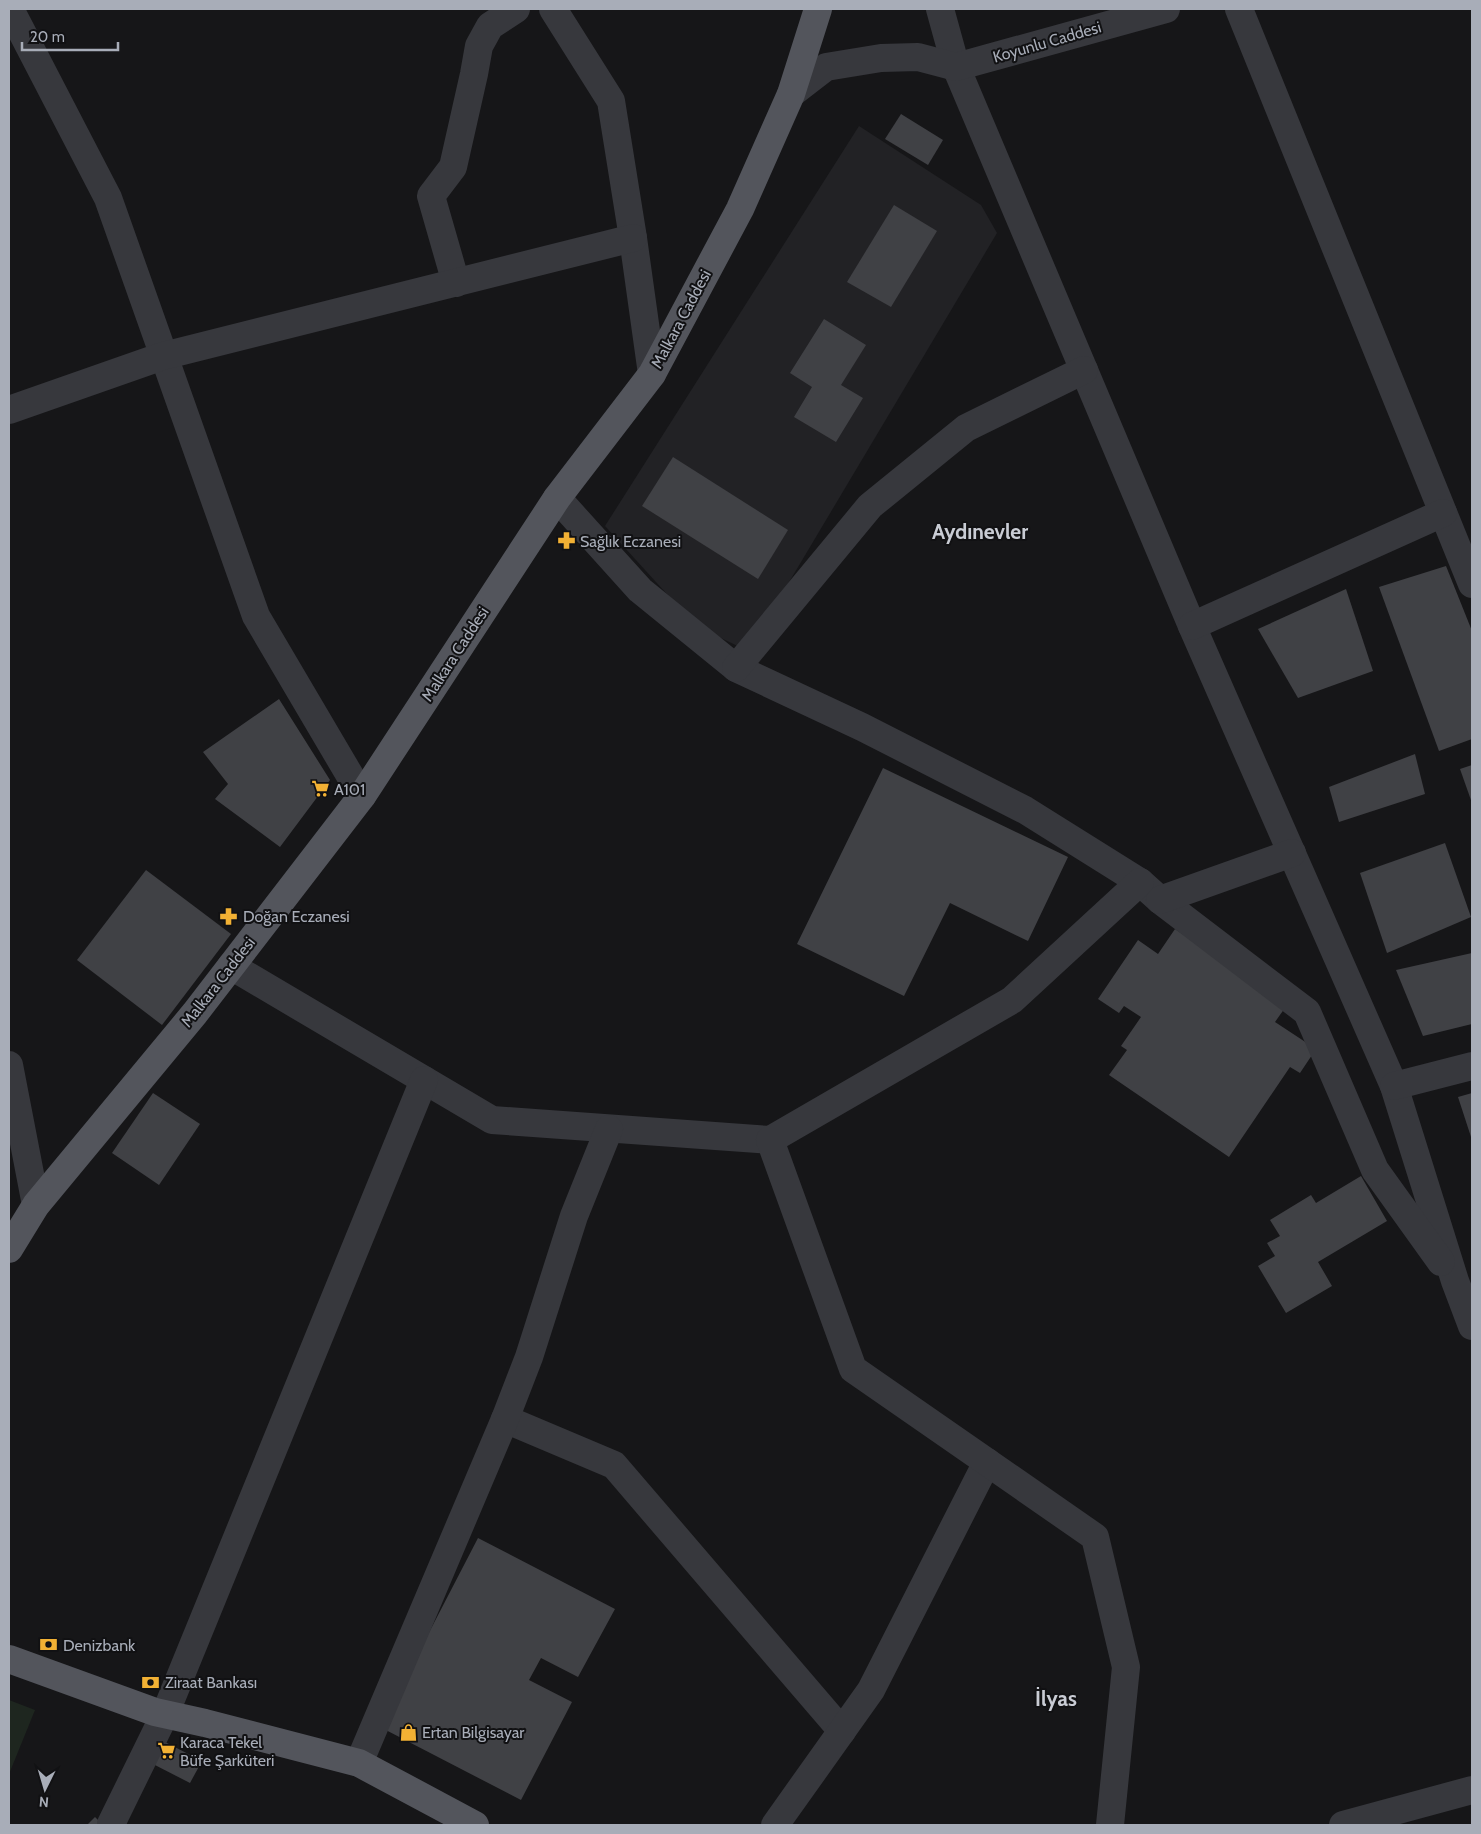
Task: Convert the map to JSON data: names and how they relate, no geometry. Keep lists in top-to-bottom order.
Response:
{
  "streets": {
    "main road": ["Malkara Caddesi"],
    "street": ["Koyunlu Caddesi"]
  },
  "districts": ["Aydınevler", "İlyas"],
  "places": {
    "pharmacy": ["Sağlık Eczanesi", "Doğan Eczanesi"],
    "supermarket": ["A101", "Karaca Tekel Büfe Şarküteri"],
    "bank": ["Denizbank", "Ziraat Bankası"],
    "shop": ["Ertan Bilgisayar"]
  },
  "scale_bar": "20 m",
  "north": "bottom"
}
